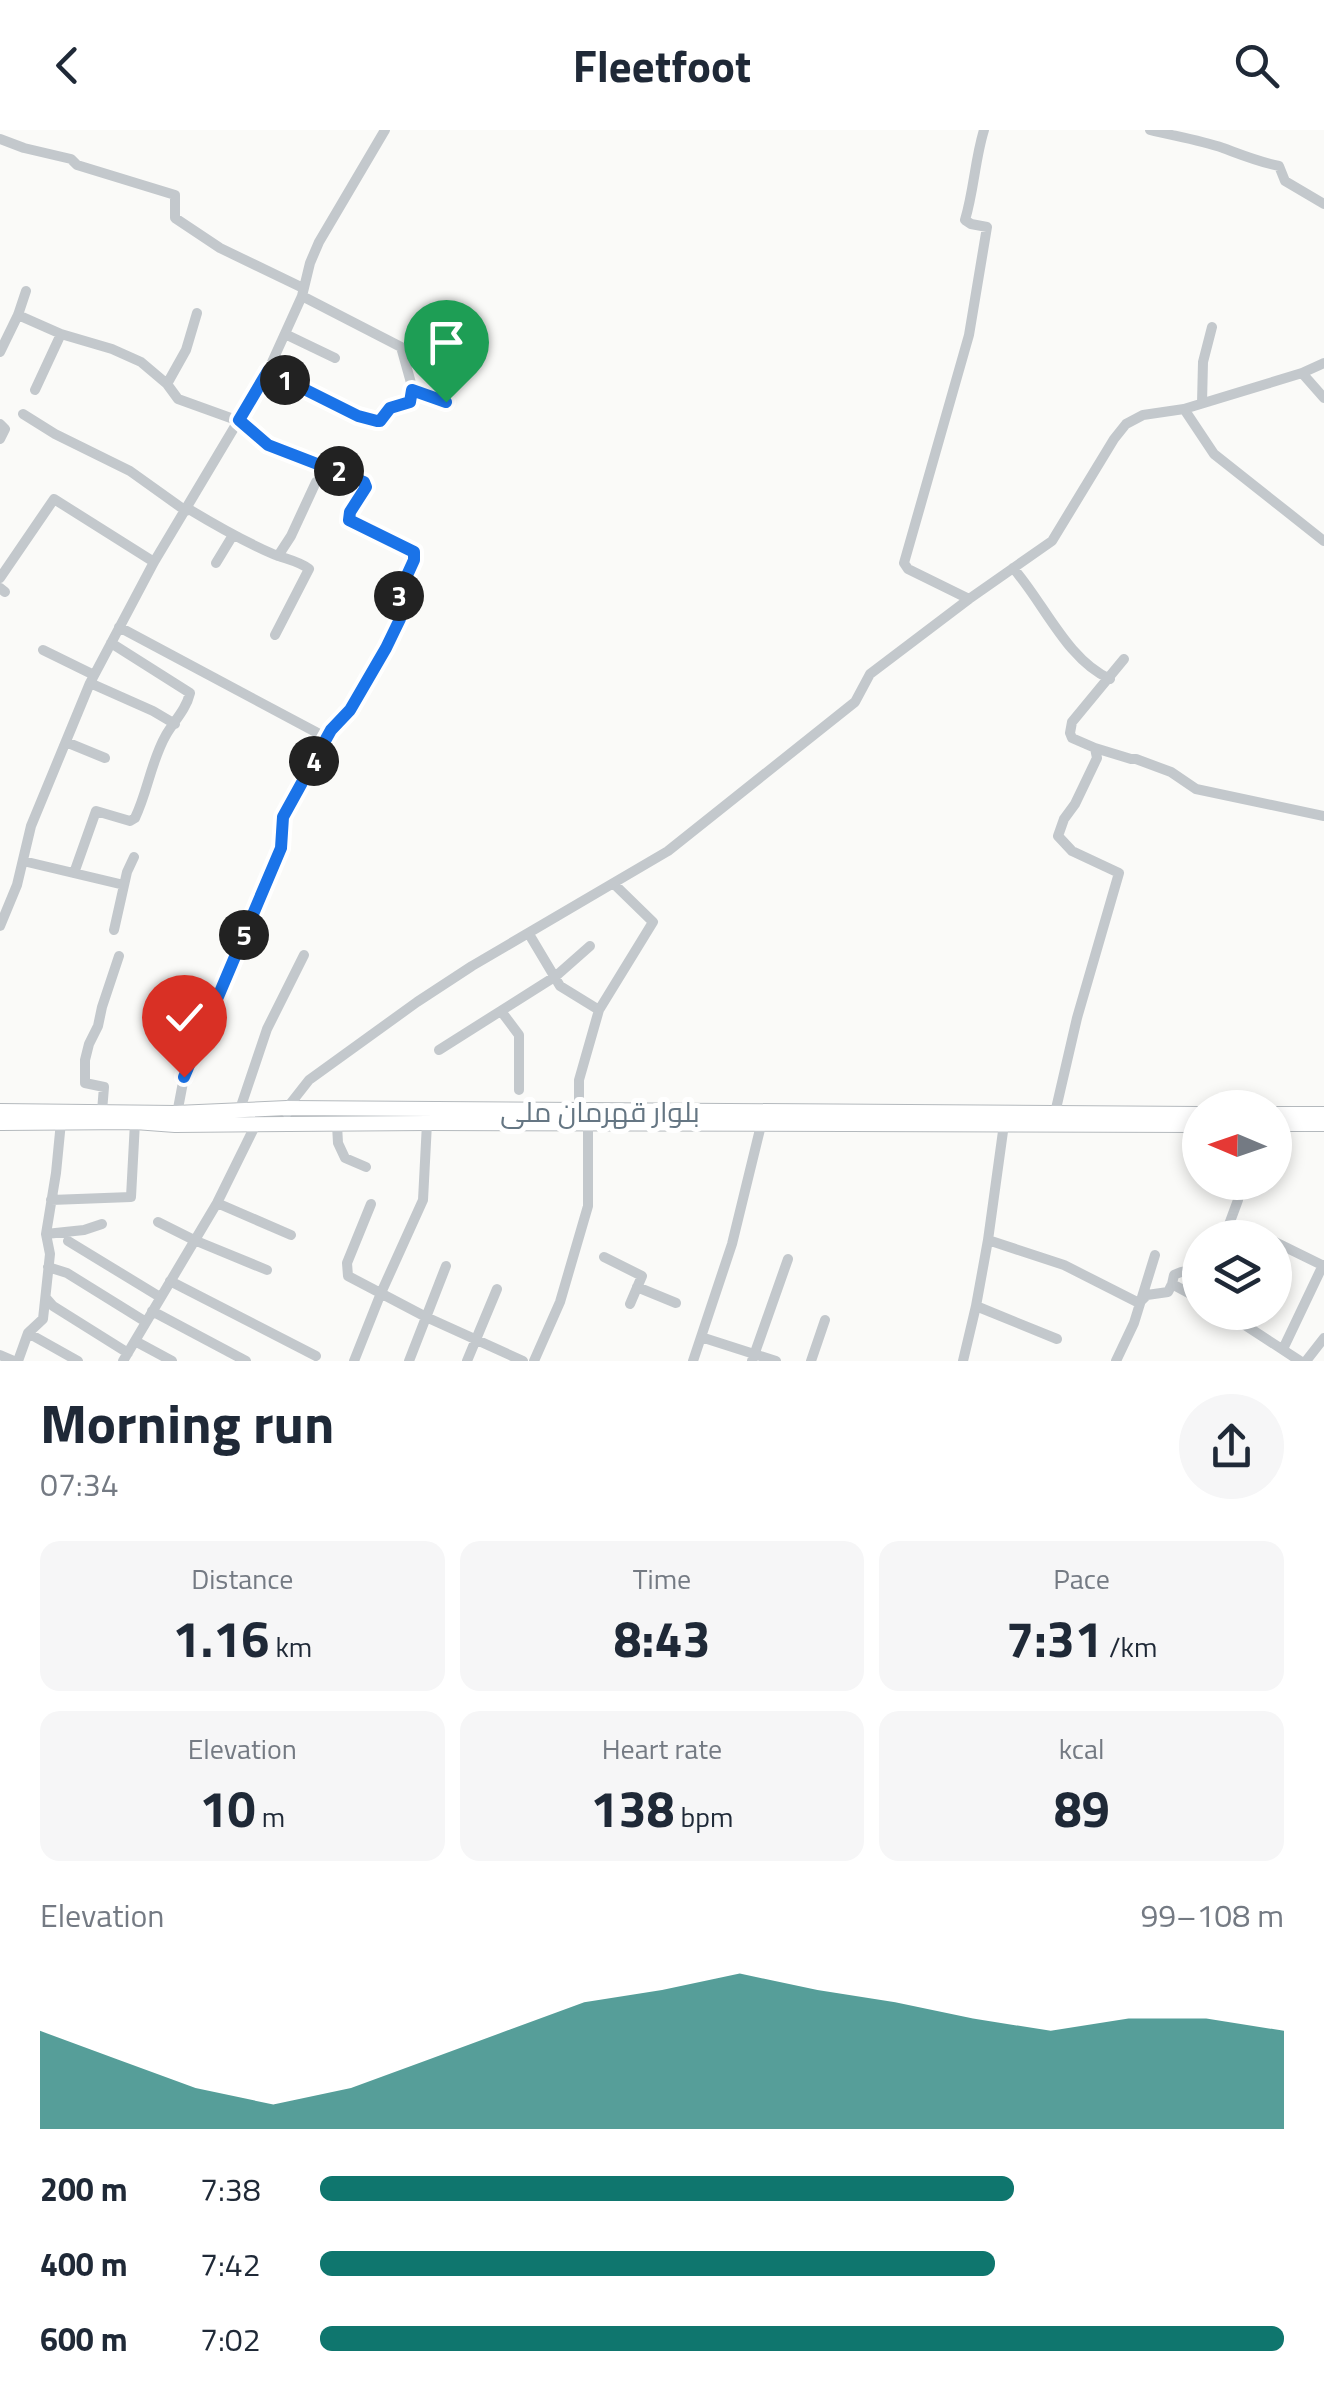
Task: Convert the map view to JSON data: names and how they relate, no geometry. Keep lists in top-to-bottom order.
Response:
{
  "streets": {
    "highway": ["بلوار قهرمان ملی"]
  },
  "north": "left",
  "page": {
    "header": "Fleetfoot",
    "pins": [
      "1",
      "2",
      "3",
      "4",
      "5"
    ],
    "heading": ["Morning run", "07:34"],
    "stats": [
      ["Distance", "1.16 km"],
      ["Time", "8:43"],
      ["Pace", "7:31 /km"],
      ["Elevation", "10 m"],
      ["Heart rate", "138 bpm"],
      ["kcal", "89"]
    ],
    "chart": ["Elevation", "99–108 m"],
    "list": [
      {
        "name": "200 m",
        "note": "7:38"
      },
      {
        "name": "400 m",
        "note": "7:42"
      },
      {
        "name": "600 m",
        "note": "7:02"
      }
    ]
  }
}
